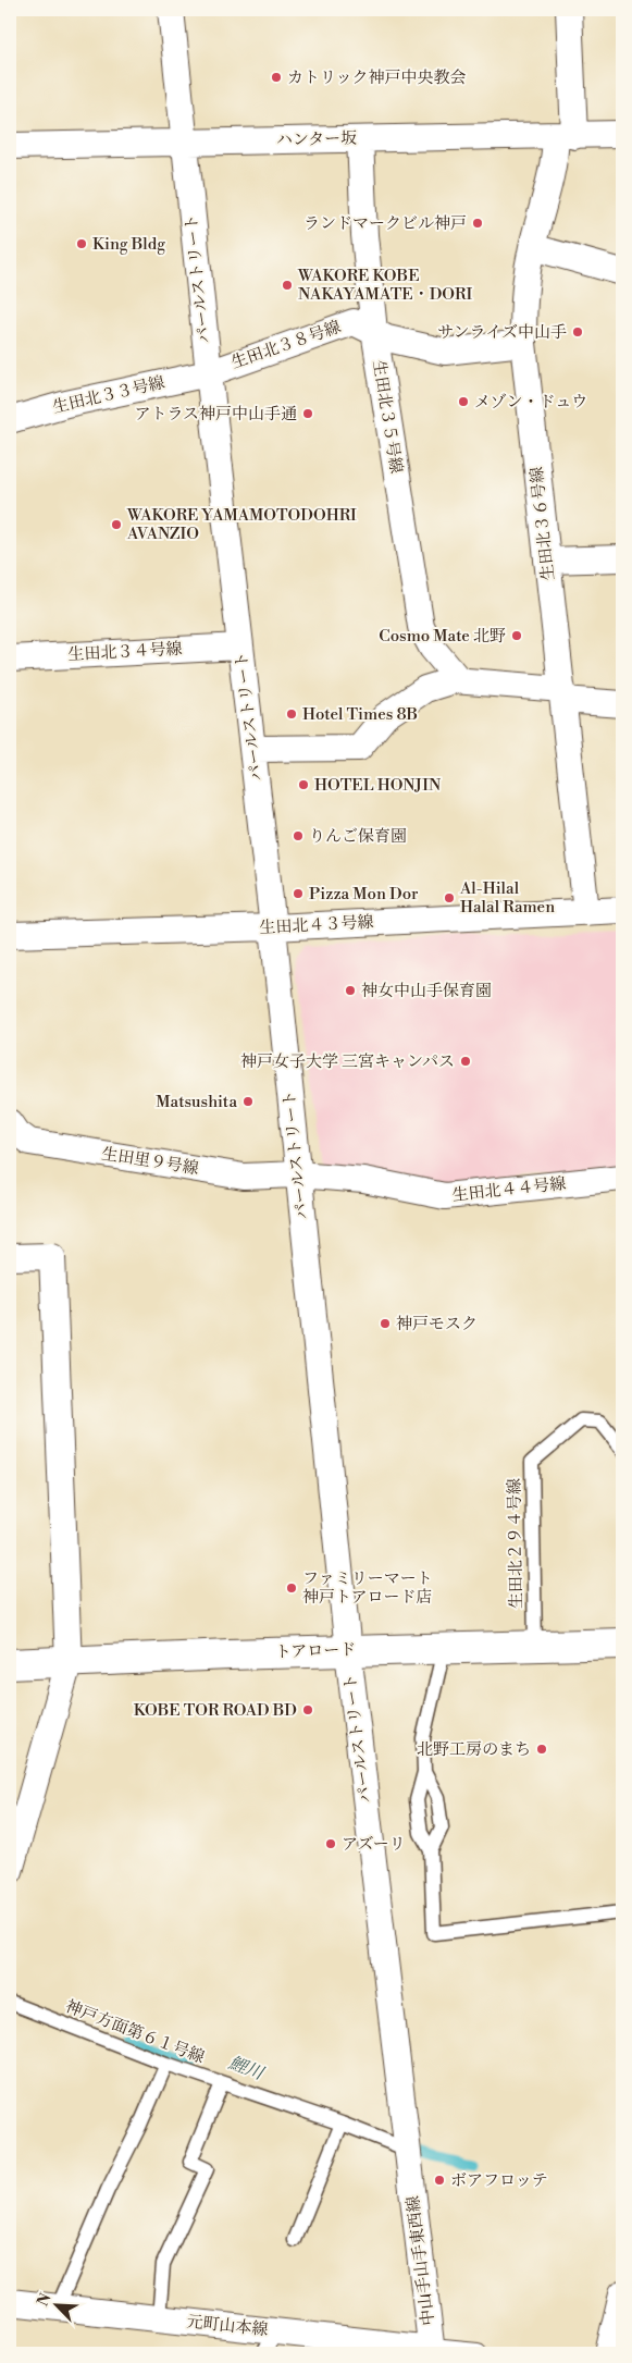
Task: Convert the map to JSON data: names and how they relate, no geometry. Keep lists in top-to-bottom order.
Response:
{
  "streets": {
    "street": [
      "ハンター坂",
      "パールストリート",
      "生田北３８号線",
      "生田北３３号線",
      "生田北３５号線",
      "生田北３６号線",
      "生田北３４号線",
      "生田北４３号線",
      "生田里９号線",
      "生田北４４号線",
      "トアロード",
      "中山手山手東西線",
      "元町山本線"
    ],
    "lane": ["生田北２９４号線", "神戸方面第６１号線"]
  },
  "crossings": [
    ["ハンター坂", "パールストリート"],
    ["ハンター坂", "生田北３５号線"],
    ["ハンター坂", "生田北３６号線"],
    ["パールストリート", "生田北３８号線"],
    ["パールストリート", "生田北３３号線"],
    ["パールストリート", "生田北３４号線"],
    ["パールストリート", "生田北４３号線"],
    ["パールストリート", "生田里９号線"],
    ["パールストリート", "生田北４４号線"],
    ["パールストリート", "トアロード"],
    ["パールストリート", "神戸方面第６１号線"],
    ["パールストリート", "中山手山手東西線"],
    ["生田北３８号線", "生田北３３号線"],
    ["生田北３８号線", "生田北３５号線"],
    ["生田北３８号線", "生田北３６号線"],
    ["生田北３６号線", "生田北４３号線"],
    ["生田里９号線", "生田北４４号線"],
    ["生田北２９４号線", "トアロード"],
    ["神戸方面第６１号線", "中山手山手東西線"],
    ["中山手山手東西線", "元町山本線"]
  ],
  "water": ["鯉川"],
  "places": [
    "カトリック神戸中央教会",
    "ランドマークビル神戸",
    "King Bldg",
    "WAKORE KOBE NAKAYAMATE・DORI",
    "サンライズ中山手",
    "メゾン・ドュウ",
    "アトラス神戸中山手通",
    "WAKORE YAMAMOTODOHRI AVANZIO",
    "Cosmo Mate 北野",
    "Hotel Times 8B",
    "HOTEL HONJIN",
    "りんご保育園",
    "Pizza Mon Dor",
    "Al-Hilal Halal Ramen",
    "神女中山手保育園",
    "神戸女子大学 三宮キャンパス",
    "Matsushita",
    "神戸モスク",
    "ファミリーマート 神戸トアロード店",
    "KOBE TOR ROAD BD",
    "北野工房のまち",
    "アズーリ",
    "ボアフロッテ"
  ],
  "north": "top left"
}
